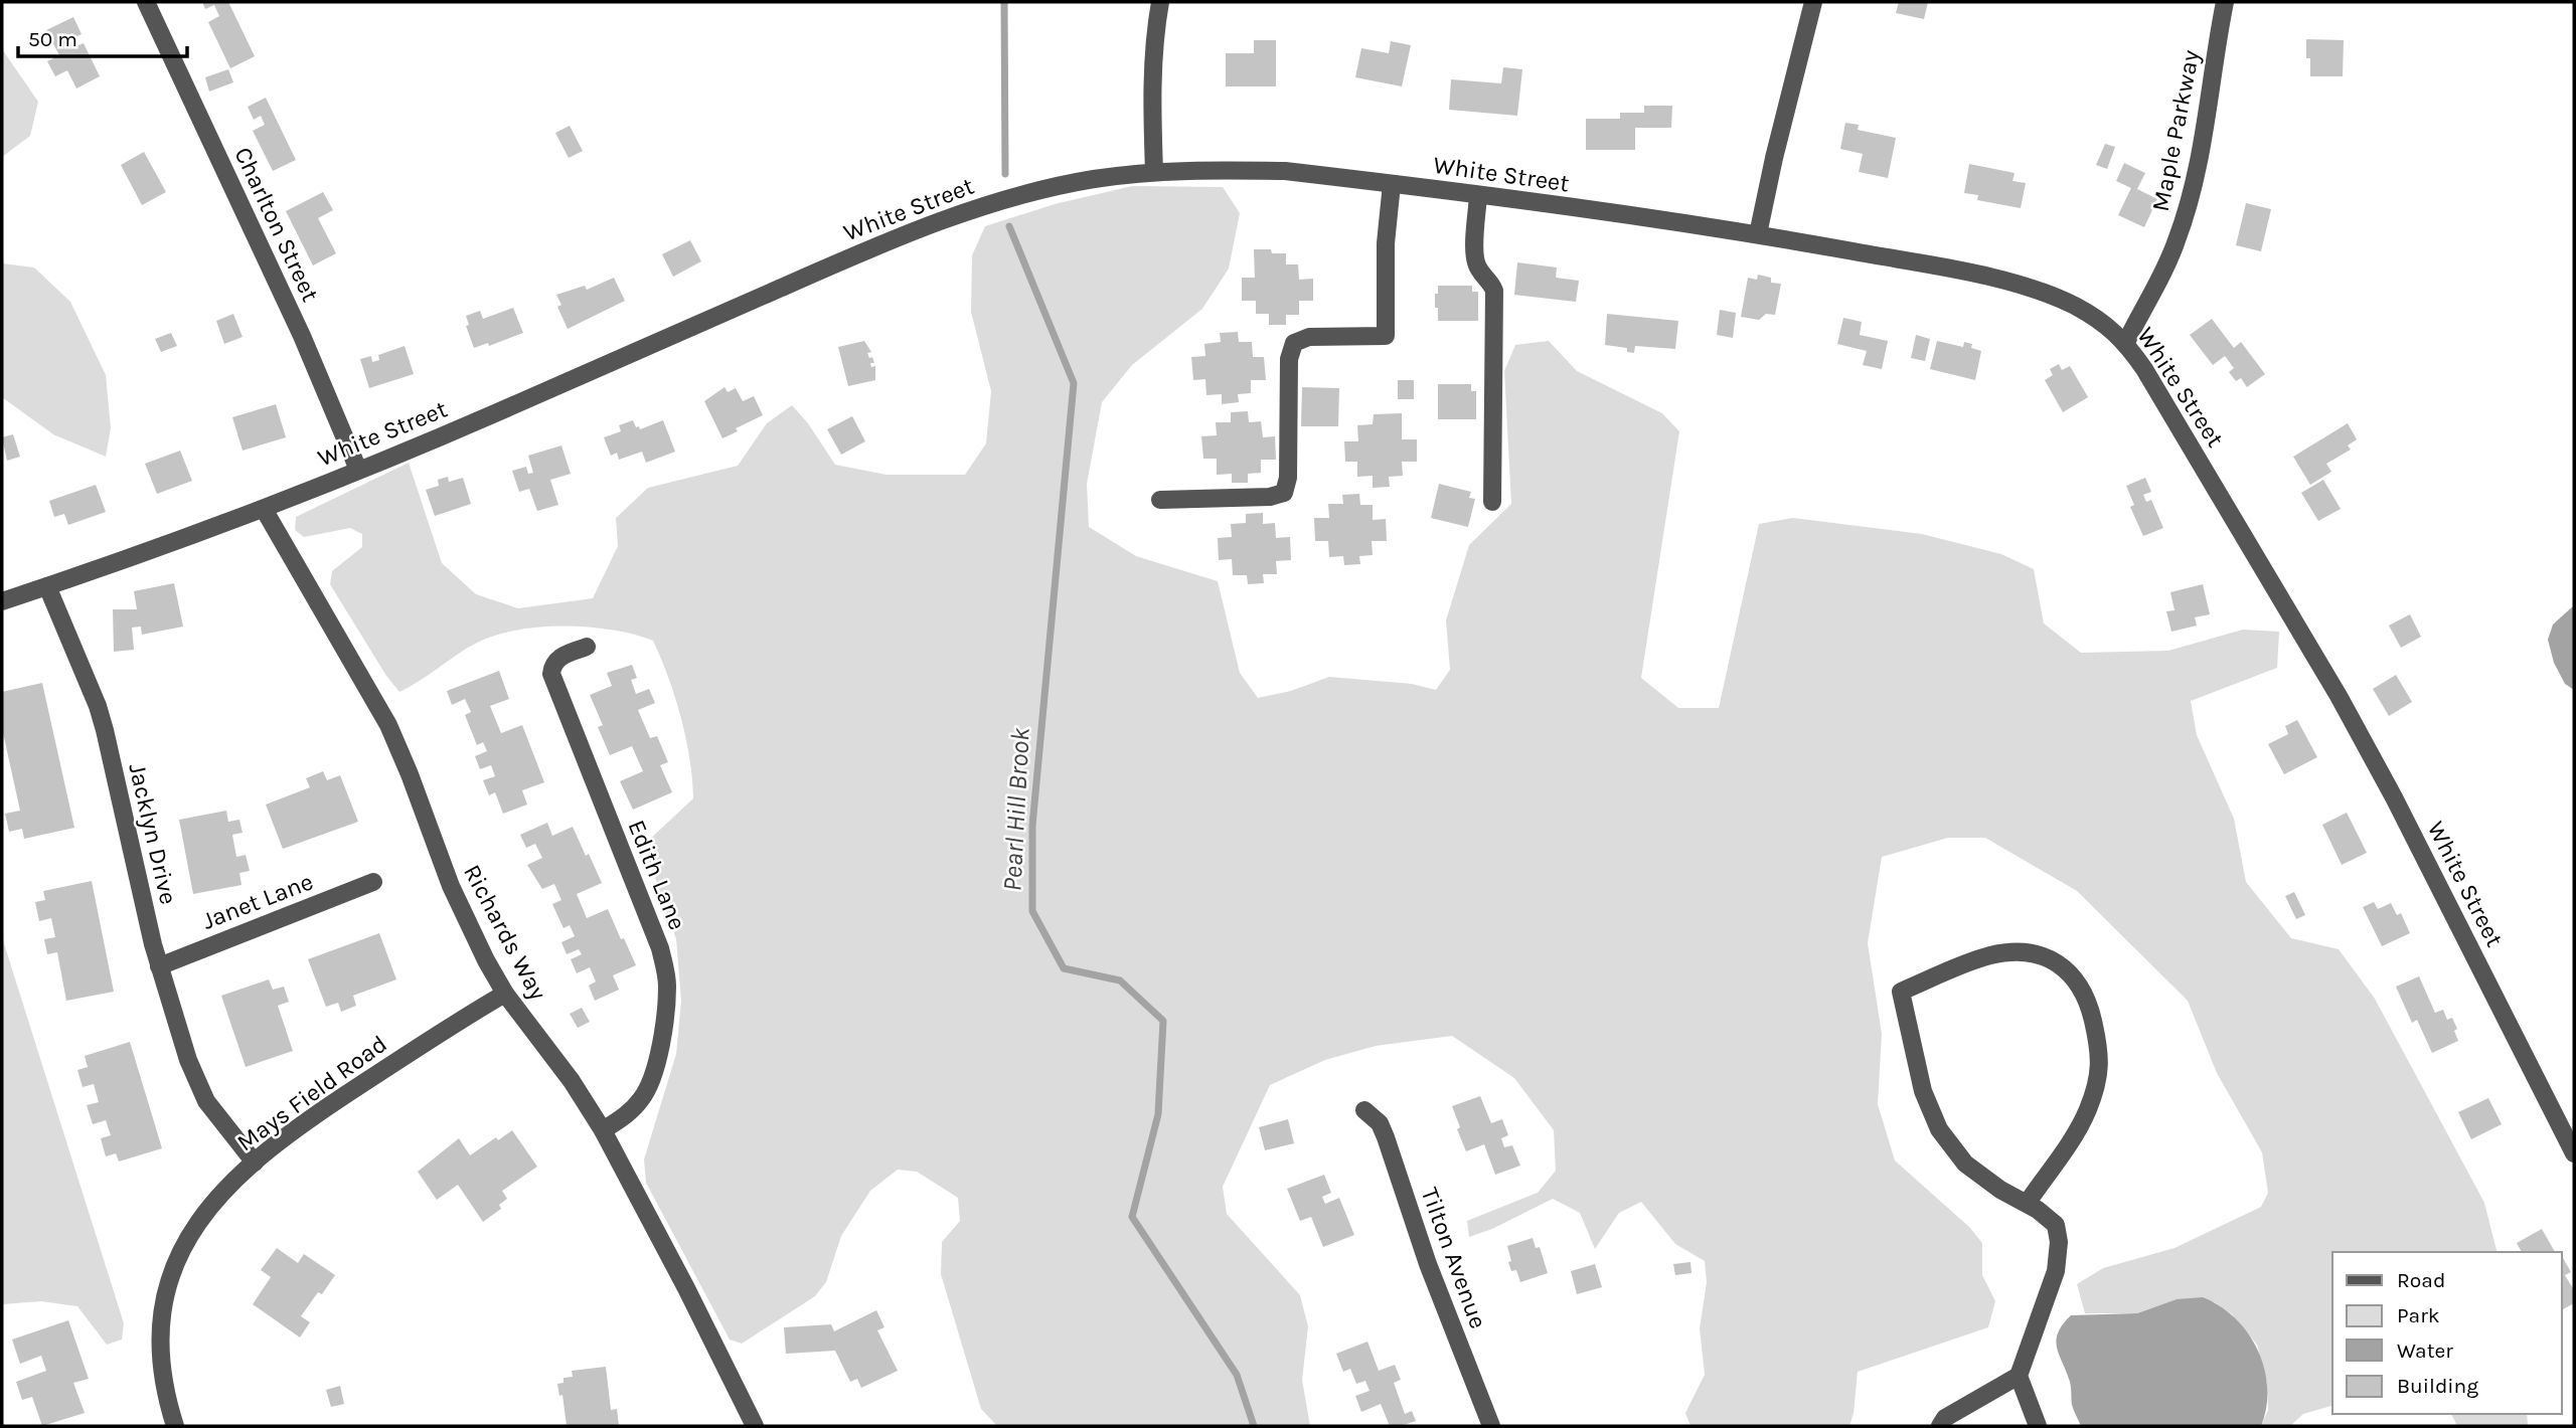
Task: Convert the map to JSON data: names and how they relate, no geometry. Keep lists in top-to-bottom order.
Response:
{
  "streets": {
    "street": [
      "Maple Parkway",
      "White Street",
      "Charlton Street",
      "Jacklyn Drive",
      "Edith Lane",
      "Janet Lane",
      "Richards Way",
      "Mays Field Road",
      "Tilton Avenue"
    ]
  },
  "crossings": [
    ["Maple Parkway", "White Street"],
    ["White Street", "Charlton Street"],
    ["White Street", "Jacklyn Drive"],
    ["White Street", "Richards Way"],
    ["Jacklyn Drive", "Janet Lane"],
    ["Jacklyn Drive", "Mays Field Road"],
    ["Edith Lane", "Richards Way"],
    ["Richards Way", "Mays Field Road"]
  ],
  "water": ["Pearl Hill Brook"],
  "legend": [
    "Road",
    "Park",
    "Water",
    "Building"
  ],
  "scale_bar": "50 m"
}
